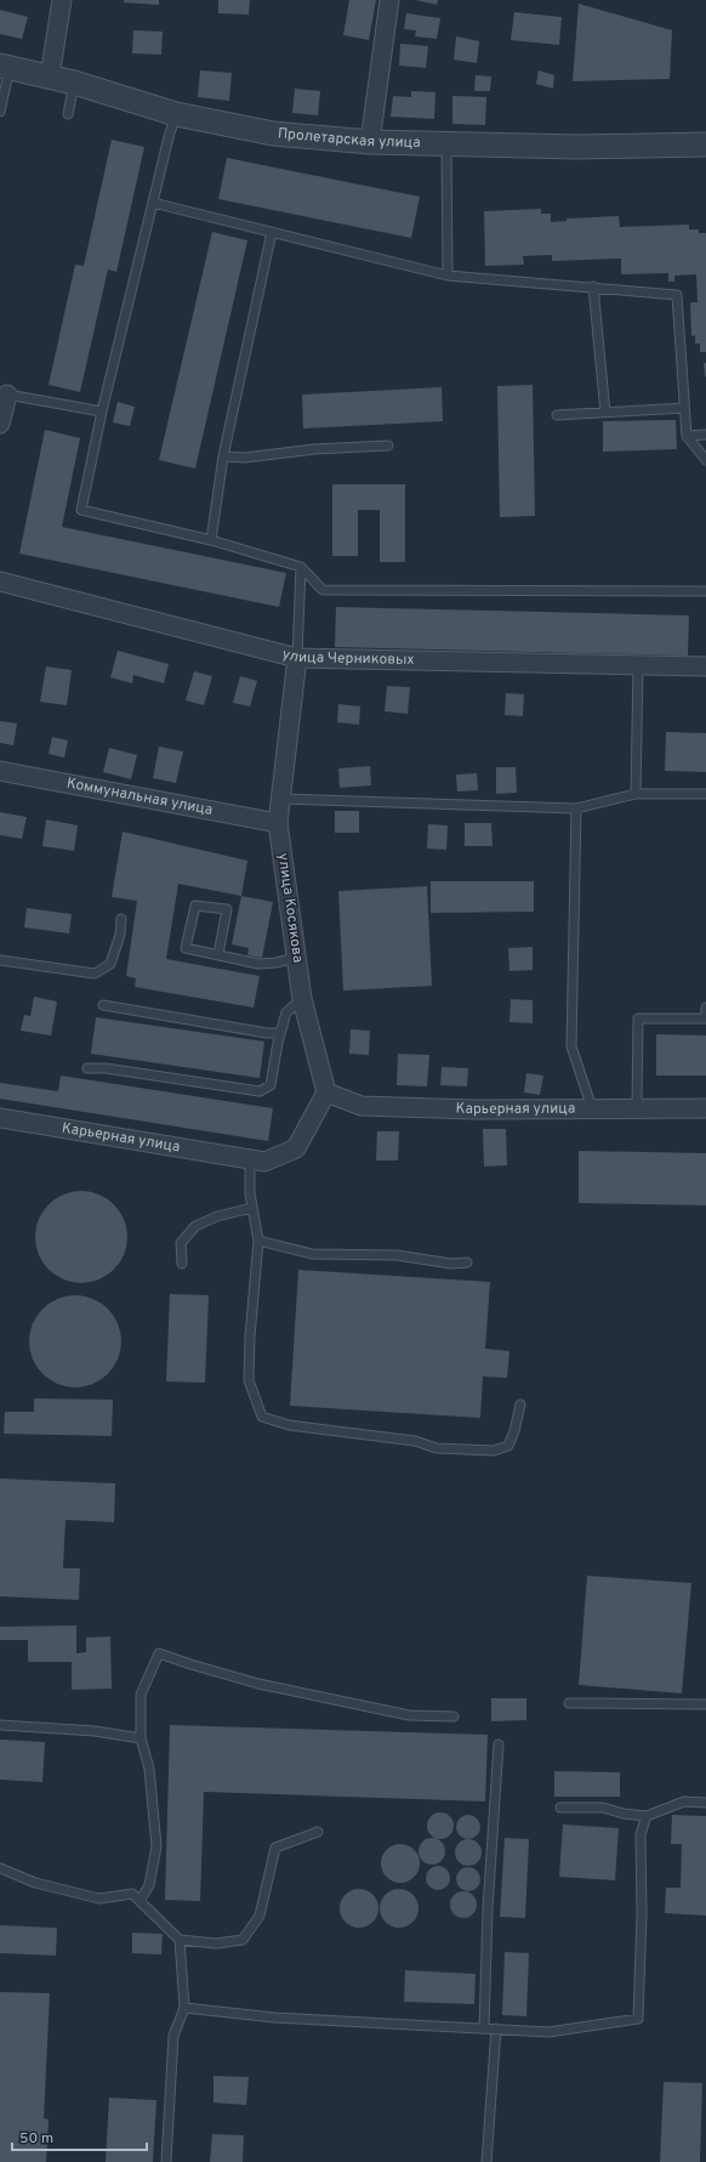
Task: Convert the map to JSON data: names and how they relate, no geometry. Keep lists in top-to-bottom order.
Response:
{
  "streets": {
    "street": [
      "Пролетарская улица",
      "улица Черниковых",
      "Коммунальная улица",
      "улица Косякова",
      "Карьерная улица"
    ]
  },
  "crossings": [
    ["улица Черниковых", "улица Косякова"],
    ["Коммунальная улица", "улица Косякова"],
    ["улица Косякова", "Карьерная улица"]
  ],
  "scale_bar": "50 m"
}
